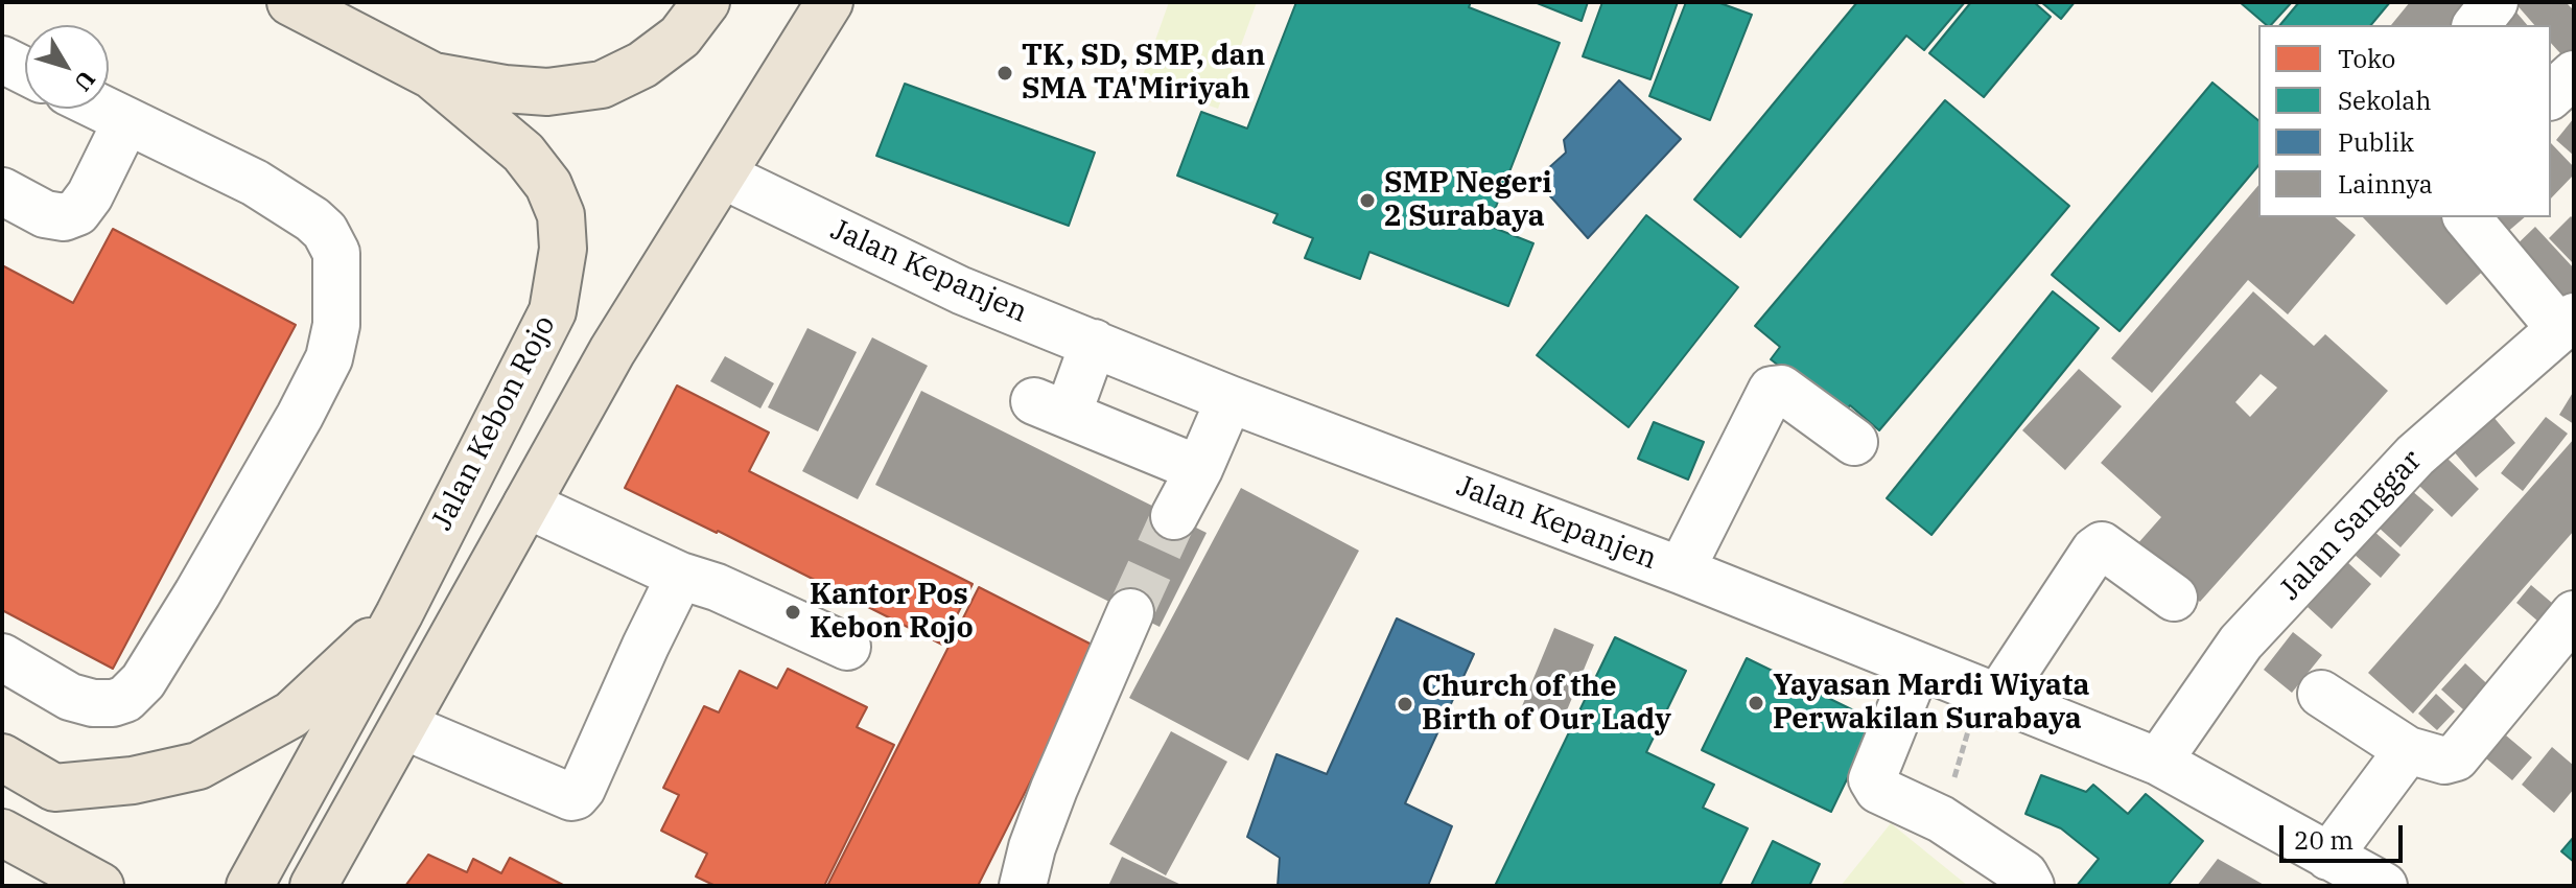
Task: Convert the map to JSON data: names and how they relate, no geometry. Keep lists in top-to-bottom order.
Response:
{
  "streets": {
    "main road": ["Jalan Kebon Rojo"],
    "street": ["Jalan Kepanjen", "Jalan Sanggar"]
  },
  "crossings": [
    ["Jalan Kepanjen", "Jalan Sanggar"]
  ],
  "places": [
    "TK, SD, SMP, dan SMA TA'Miriyah",
    "SMP Negeri 2 Surabaya",
    "Kantor Pos Kebon Rojo",
    "Yayasan Mardi Wiyata Perwakilan Surabaya",
    "Church of the Birth of Our Lady"
  ],
  "legend": [
    "Toko",
    "Sekolah",
    "Publik",
    "Lainnya"
  ],
  "scale_bar": "20 m",
  "north": "bottom right"
}
